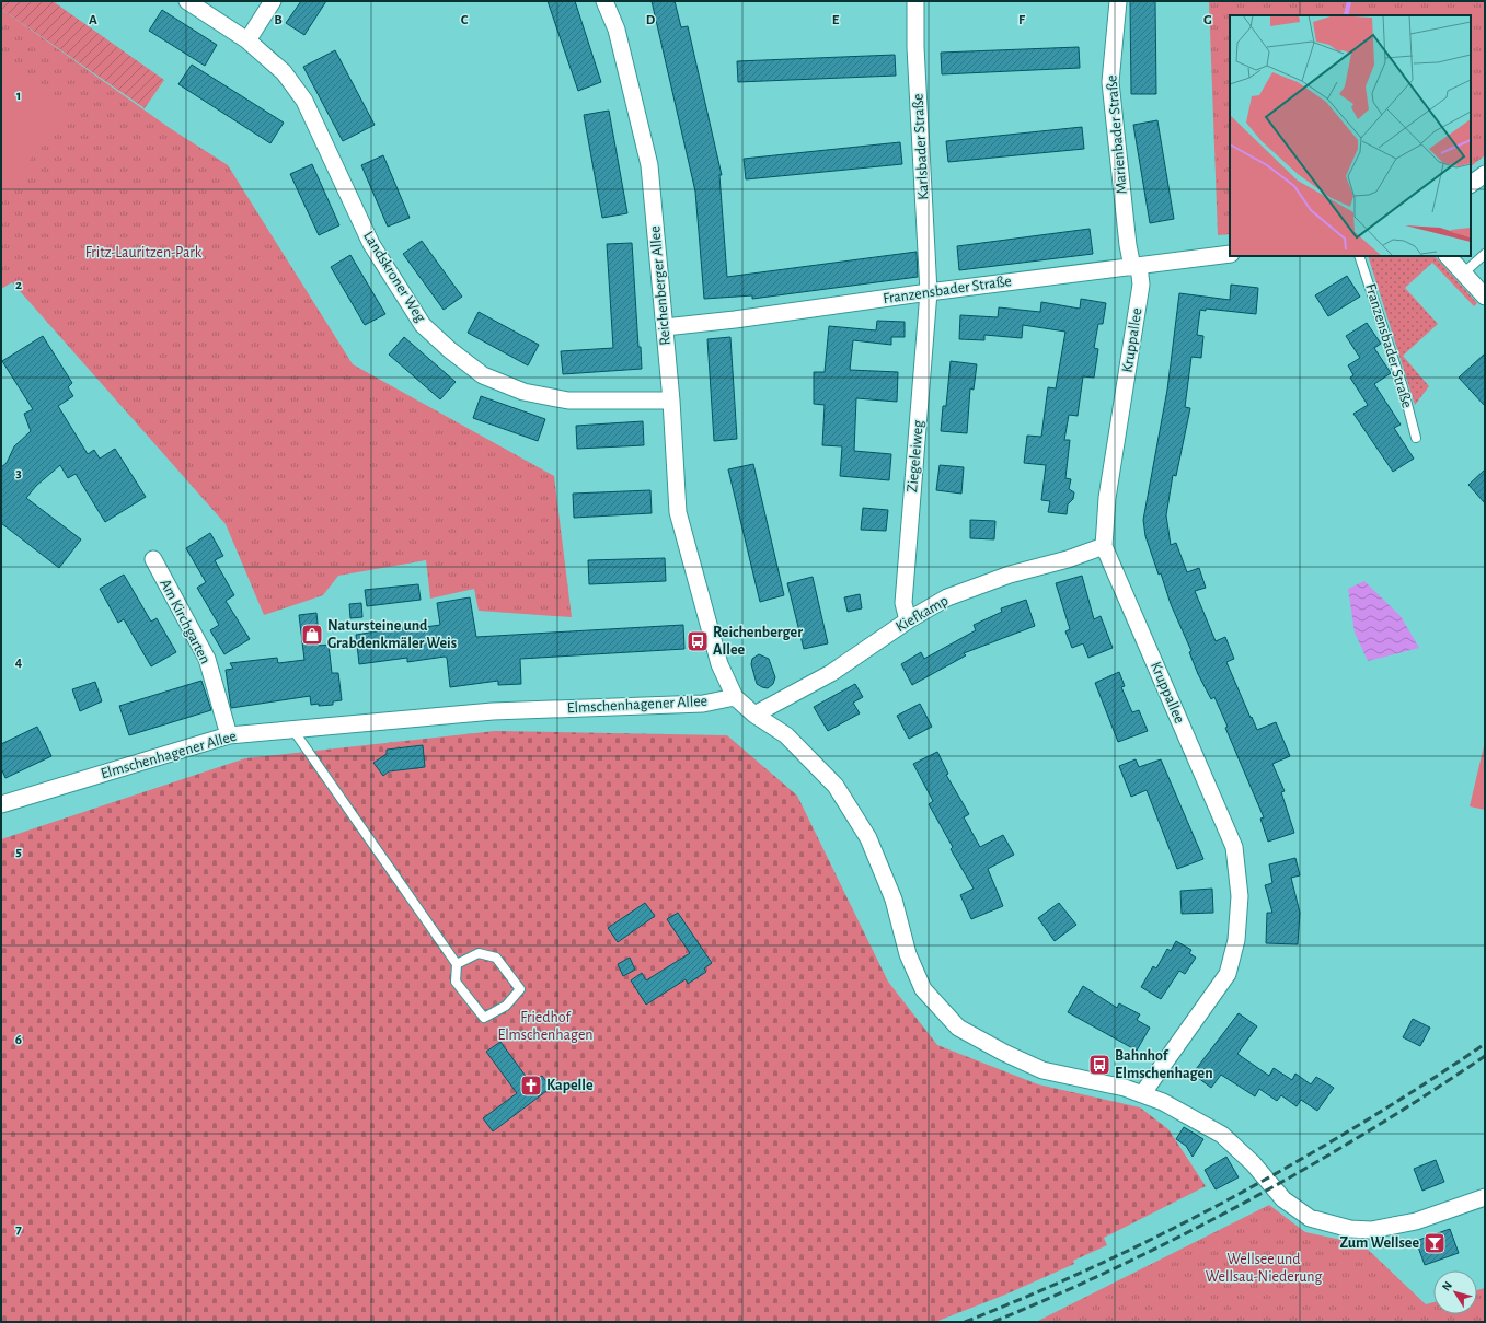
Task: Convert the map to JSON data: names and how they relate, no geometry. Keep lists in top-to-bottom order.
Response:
{
  "streets": {
    "street": [
      "Marienbader Straße",
      "Karlsbader Straße",
      "Landskroner Weg",
      "Reichenberger Allee",
      "Franzensbader Straße",
      "Kruppallee",
      "Ziegeleiweg",
      "Kiefkamp",
      "Am Kirchgarten",
      "Elmschenhagener Allee"
    ]
  },
  "crossings": [
    ["Marienbader Straße", "Franzensbader Straße"],
    ["Marienbader Straße", "Kruppallee"],
    ["Karlsbader Straße", "Franzensbader Straße"],
    ["Karlsbader Straße", "Ziegeleiweg"],
    ["Landskroner Weg", "Reichenberger Allee"],
    ["Reichenberger Allee", "Franzensbader Straße"],
    ["Reichenberger Allee", "Elmschenhagener Allee"],
    ["Franzensbader Straße", "Kruppallee"],
    ["Franzensbader Straße", "Ziegeleiweg"],
    ["Kruppallee", "Kiefkamp"],
    ["Ziegeleiweg", "Kiefkamp"],
    ["Am Kirchgarten", "Elmschenhagener Allee"]
  ],
  "parks": ["Fritz-Lauritzen-Park", "Friedhof Elmschenhagen", "Wellsee und Wellsau-Niederung"],
  "places": {
    "shop": ["Natursteine und Grabdenkmäler Weis"],
    "bus stop": ["Reichenberger Allee", "Bahnhof Elmschenhagen"],
    "church": ["Kapelle"],
    "bar": ["Zum Wellsee"]
  },
  "north": "top left",
  "grid": {
    "columns": [
      "A",
      "B",
      "C",
      "D",
      "E",
      "F",
      "G"
    ],
    "rows": [
      "1",
      "2",
      "3",
      "4",
      "5",
      "6",
      "7"
    ]
  }
}
